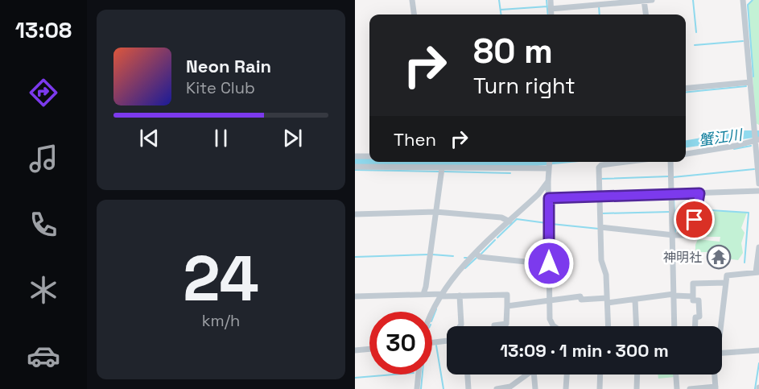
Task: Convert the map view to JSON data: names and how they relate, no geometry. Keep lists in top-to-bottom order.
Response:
{
  "water": ["蟹江川"],
  "places": {
    "temple": ["神明社"]
  },
  "page": {
    "tabs": "13:08",
    "turn": ["80 m", "Turn right"],
    "song": ["Neon Rain", "Kite Club"],
    "then": "Then",
    "tile": ["24", "km/h"],
    "limit": "30",
    "trip": "13:09 · 1 min · 300 m"
  }
}
